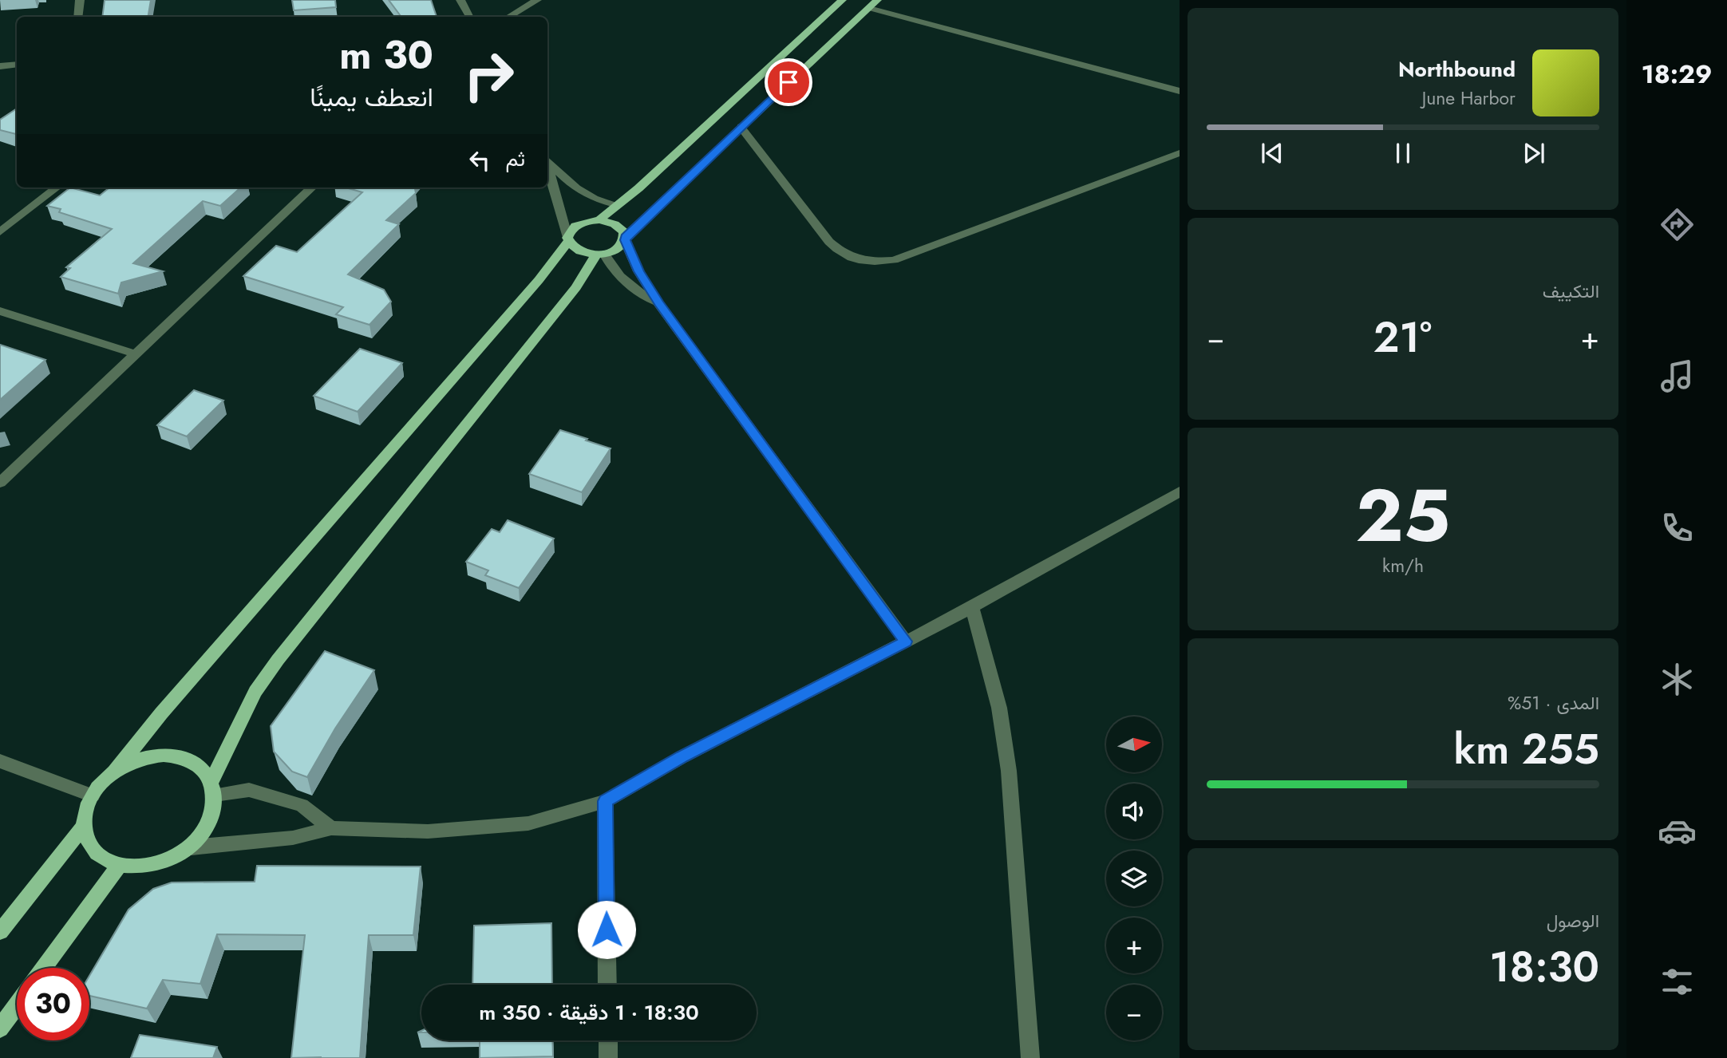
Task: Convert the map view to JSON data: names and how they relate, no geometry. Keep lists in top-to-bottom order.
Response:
{
  "north": "right",
  "page": {
    "tabs": "18:29",
    "turn": ["30 m", "انعطف يمينًا"],
    "song": ["Northbound", "June Harbor"],
    "then": "ثم",
    "tile": [
      "التكييف",
      ["25", "km/h"],
      ["المدى · 51%", "255 km"],
      ["الوصول", "18:30"]
    ],
    "heat": ["−", "21°", "+"],
    "map_buttons": ["+", "−"],
    "limit": "30",
    "trip": "18:30 · 1 دقيقة · 350 m"
  }
}
